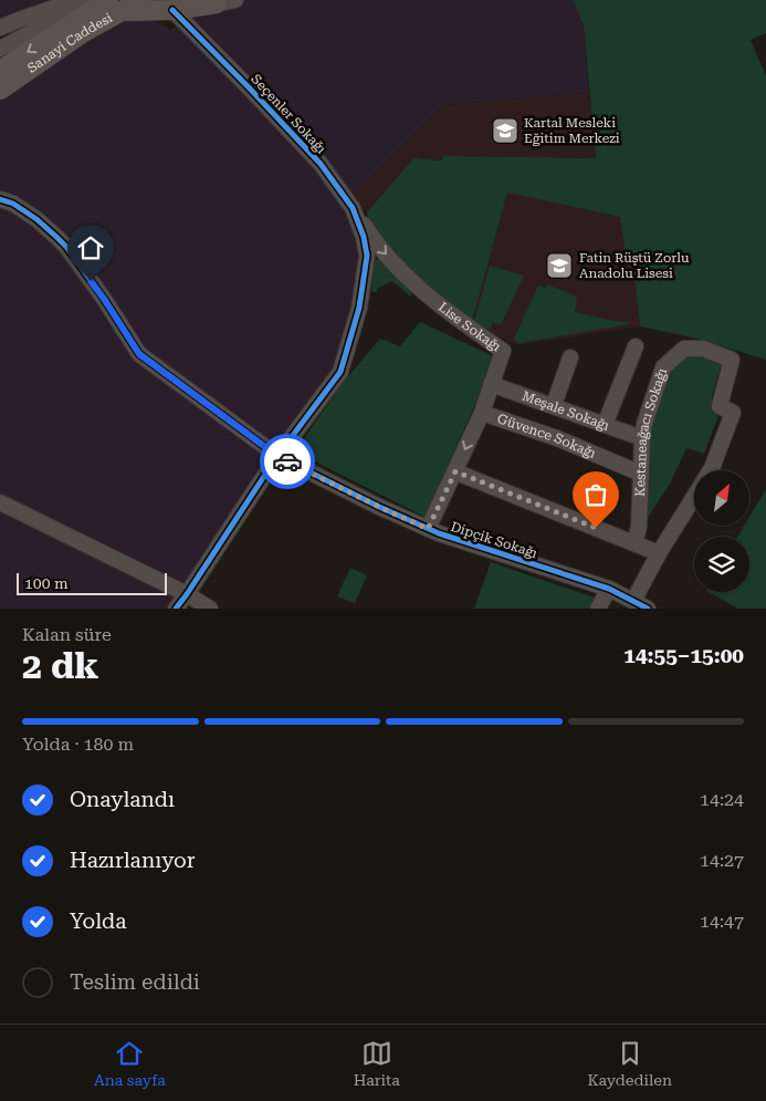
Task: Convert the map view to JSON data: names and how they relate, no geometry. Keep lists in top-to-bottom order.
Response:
{
  "streets": {
    "main road": ["Sanayi Caddesi"],
    "street": [
      "Seçenler Sokağı",
      "Lise Sokağı",
      "Meşale Sokağı",
      "Kestaneağacı Sokağı",
      "Güvence Sokağı",
      "Dipçik Sokağı"
    ]
  },
  "crossings": [
    ["Seçenler Sokağı", "Lise Sokağı"],
    ["Seçenler Sokağı", "Dipçik Sokağı"],
    ["Lise Sokağı", "Meşale Sokağı"],
    ["Lise Sokağı", "Güvence Sokağı"],
    ["Lise Sokağı", "Dipçik Sokağı"],
    ["Meşale Sokağı", "Kestaneağacı Sokağı"],
    ["Kestaneağacı Sokağı", "Güvence Sokağı"],
    ["Kestaneağacı Sokağı", "Dipçik Sokağı"]
  ],
  "one_way": ["Lise Sokağı"],
  "places": {
    "school or university": ["Kartal Mesleki Eğitim Merkezi", "Fatin Rüştü Zorlu Anadolu Lisesi"]
  },
  "scale_bar": "100 m",
  "north": "top right",
  "page": {
    "scale": "100 m",
    "heading": ["2 dk", "Kalan süre", "14:55–15:00"],
    "bar": "Yolda · 180 m",
    "list": [
      ["Onaylandı", "14:24"],
      ["Hazırlanıyor", "14:27"],
      ["Yolda", "14:47"],
      "Teslim edildi"
    ],
    "tabs": ["Ana sayfa", "Harita", "Kaydedilen"]
  }
}
